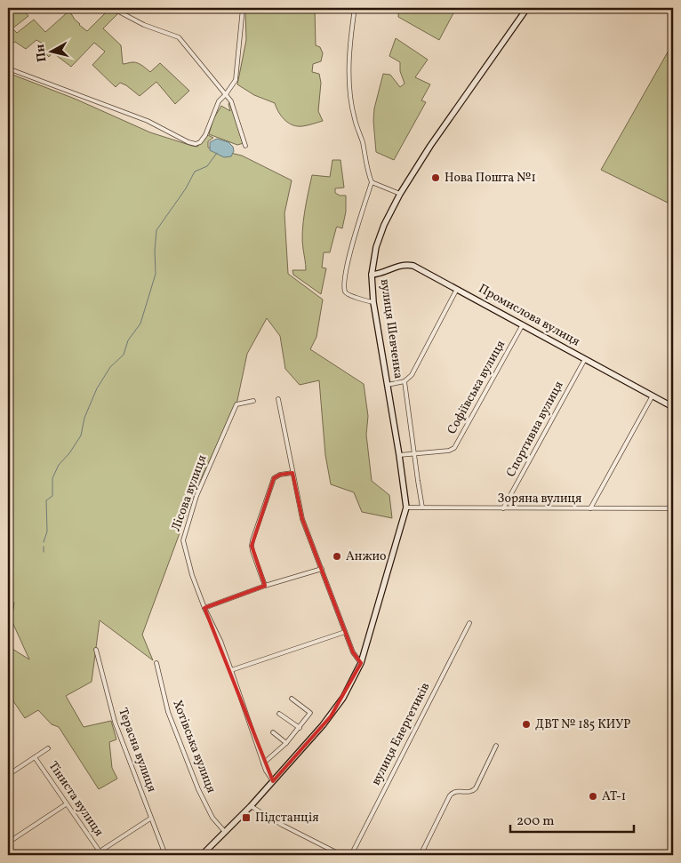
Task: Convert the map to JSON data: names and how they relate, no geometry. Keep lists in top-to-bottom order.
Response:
{
  "streets": {
    "street": [
      "Промислова вулиця",
      "вулиця Шевченка",
      "Софіївська вулиця",
      "Спортивна вулиця",
      "Лісова вулиця",
      "Зоряна вулиця",
      "вулиця Енергетиків",
      "Хотівська вулиця",
      "Терасна вулиця",
      "Тіниста вулиця"
    ]
  },
  "crossings": [
    ["Промислова вулиця", "вулиця Шевченка"],
    ["Промислова вулиця", "Софіївська вулиця"],
    ["Промислова вулиця", "Спортивна вулиця"],
    ["вулиця Шевченка", "Лісова вулиця"],
    ["вулиця Шевченка", "Зоряна вулиця"],
    ["вулиця Шевченка", "Хотівська вулиця"],
    ["Спортивна вулиця", "Зоряна вулиця"]
  ],
  "places": {
    "other": [
      "Нова Пошта №1",
      "Анжио",
      "ДВТ № 185 КИУР",
      "АТ-1"
    ],
    "transit": ["Підстанція"]
  },
  "scale_bar": "200 m",
  "north": "left"
}
